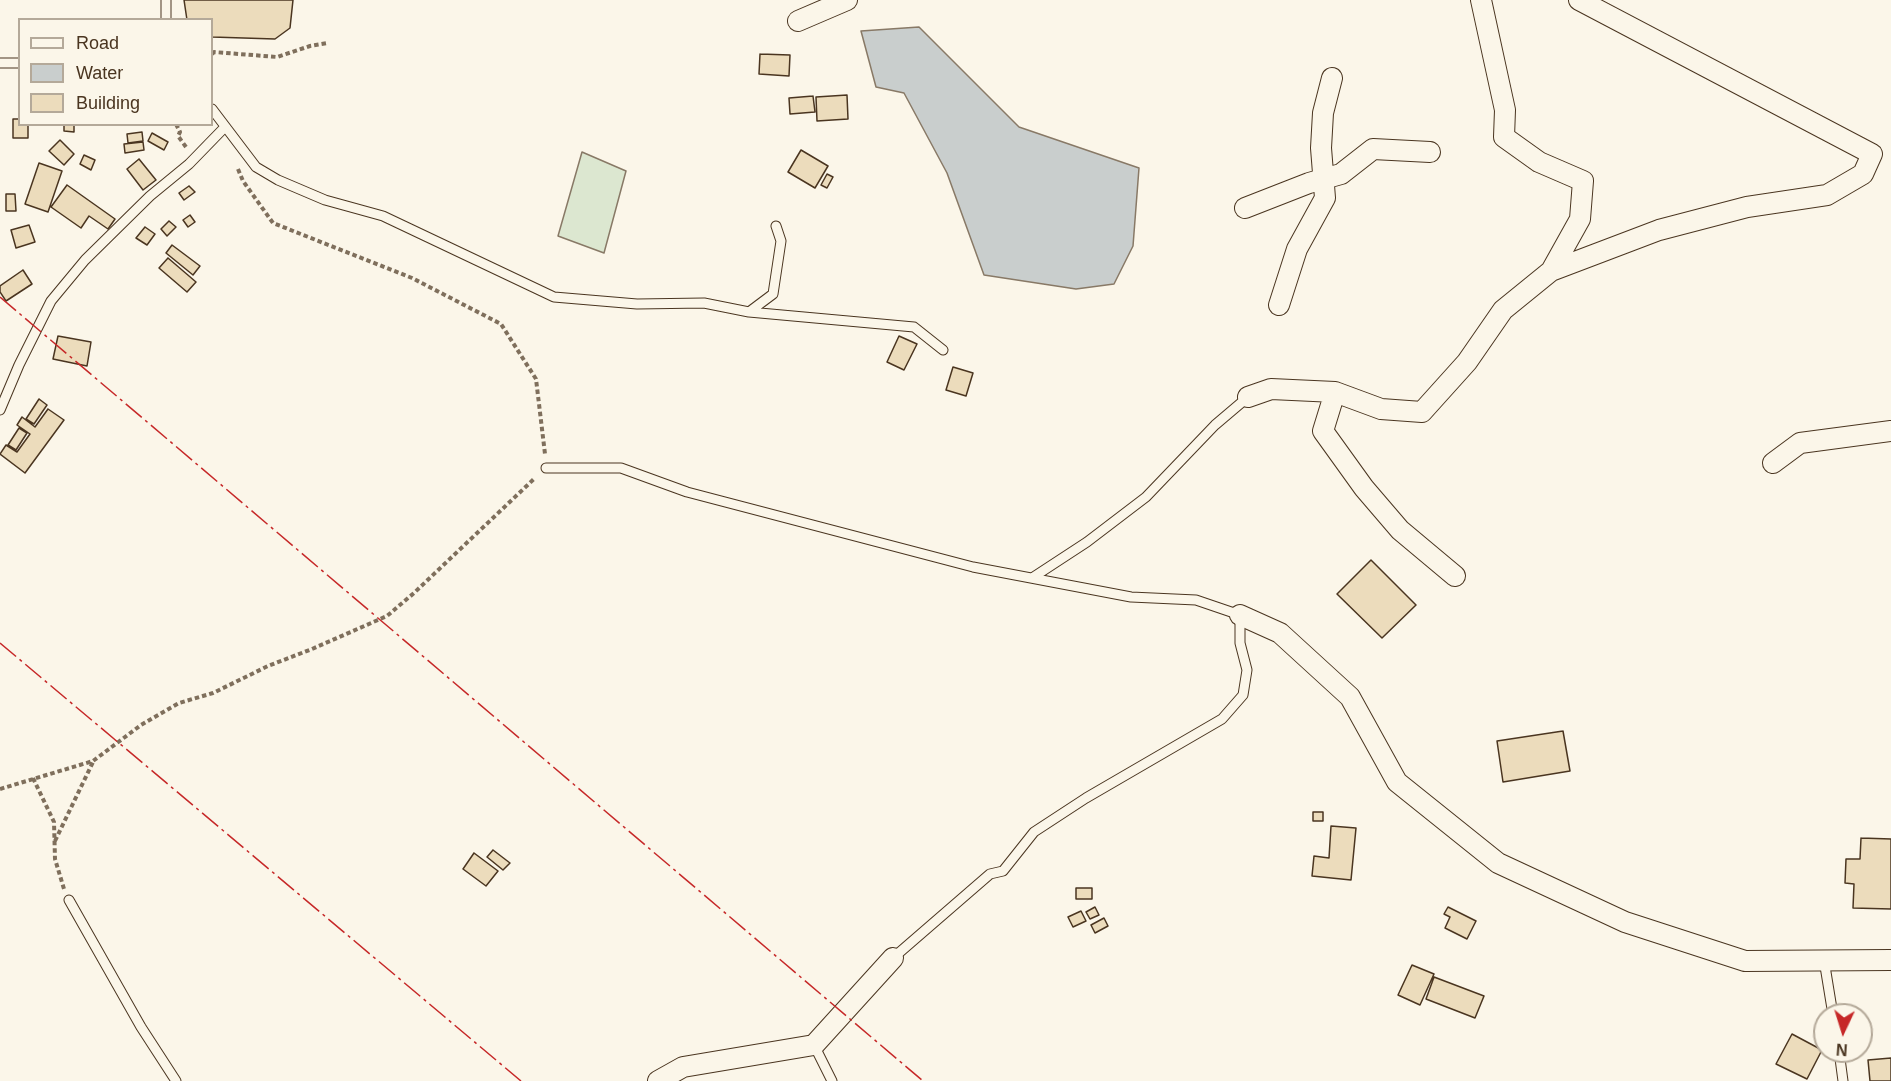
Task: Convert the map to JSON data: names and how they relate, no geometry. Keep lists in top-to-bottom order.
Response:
{
  "legend": ["Road", "Water", "Building"],
  "north": "bottom"
}
